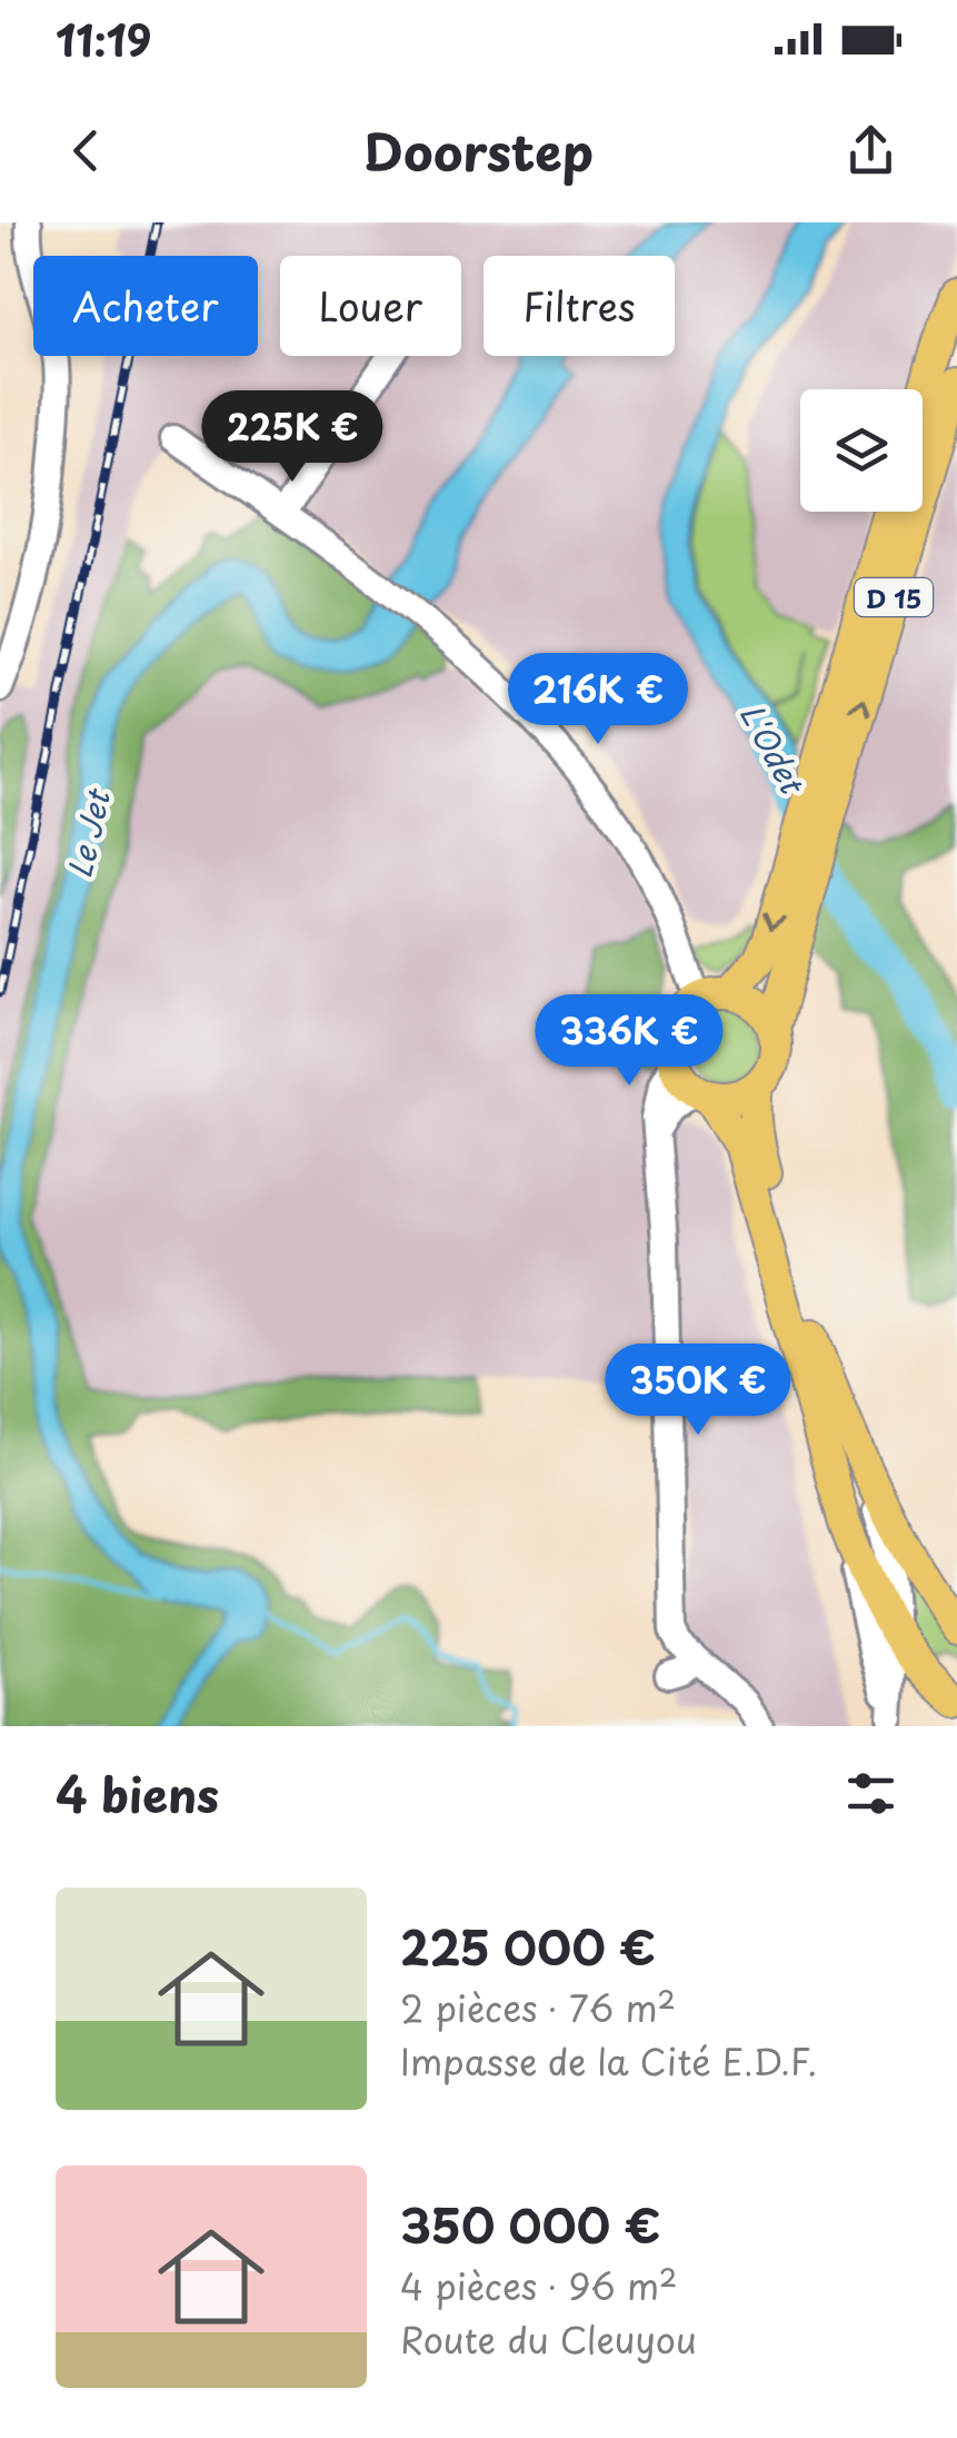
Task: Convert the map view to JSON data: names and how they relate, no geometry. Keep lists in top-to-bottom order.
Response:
{
  "streets": {
    "main road": ["D 15"]
  },
  "water": ["L'Odet", "Le Jet"],
  "page": {
    "status": "11:19",
    "header": "Doorstep",
    "chip": ["Acheter", "Louer", "Filtres"],
    "price": [
      "225K €",
      "216K €",
      "336K €",
      "350K €"
    ],
    "heading": "4 biens",
    "list": [
      {
        "name": "225 000 €",
        "note": "2 pièces · 76 m² · Impasse de la Cité E.D.F."
      },
      {
        "name": "350 000 €",
        "note": "4 pièces · 96 m² · Route du Cleuyou"
      }
    ]
  }
}
